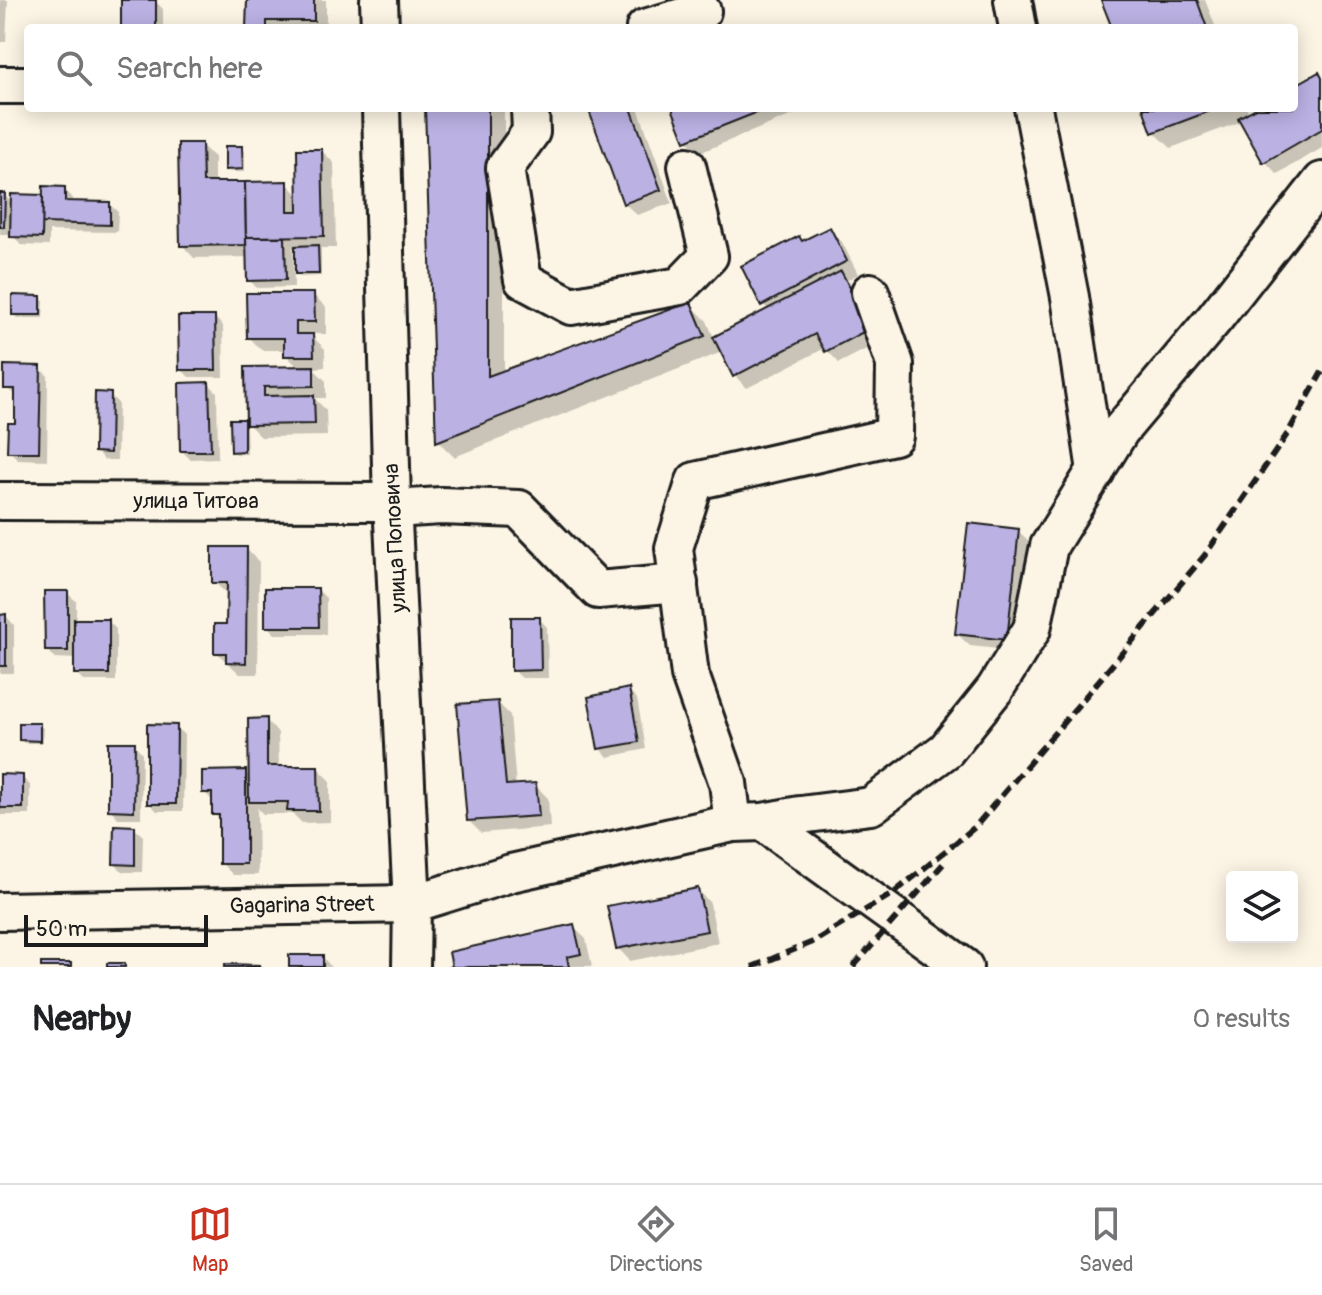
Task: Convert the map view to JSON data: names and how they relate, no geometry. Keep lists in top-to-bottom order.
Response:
{
  "streets": {
    "street": ["улица Титова", "улица Поповича", "Gagarina Street"]
  },
  "crossings": [
    ["улица Титова", "улица Поповича"],
    ["улица Поповича", "Gagarina Street"]
  ],
  "scale_bar": "50 m",
  "page": {
    "search": "Search here",
    "scale": "50 m",
    "heading": ["Nearby", "0 results"],
    "nav": ["Map", "Directions", "Saved"]
  }
}
